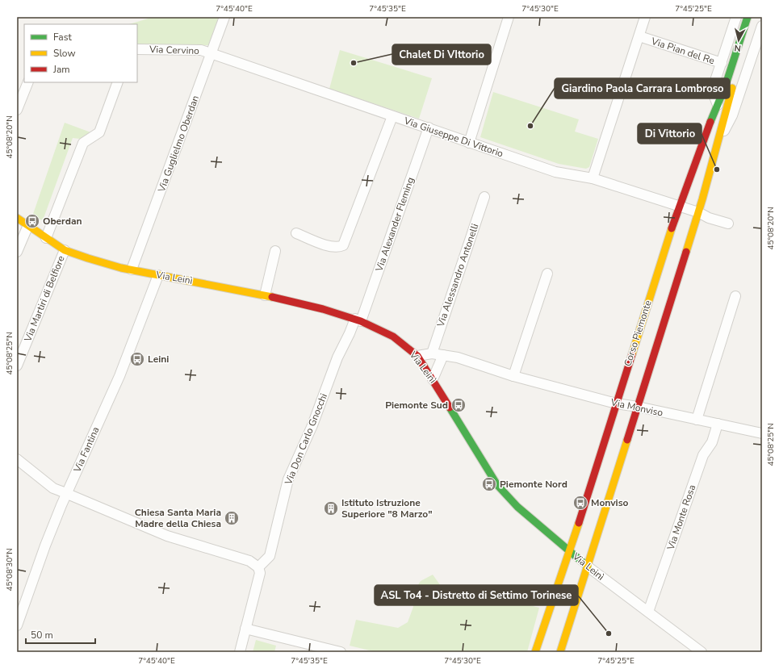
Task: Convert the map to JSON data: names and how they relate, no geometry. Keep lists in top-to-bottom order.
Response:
{
  "streets": {
    "main road": ["Via Leinì", "Corso Piemonte"],
    "street": [
      "Via Cervino",
      "Via Pian del Re",
      "Via Giuseppe Di Vittorio",
      "Via Guglielmo Oberdan",
      "Via Alexander Fleming",
      "Via Alessandro Antonelli",
      "Via Martiri di Belfiore",
      "Via Monviso",
      "Via Don Carlo Gnocchi",
      "Via Fantina",
      "Via Monte Rosa"
    ]
  },
  "crossings": [
    ["Via Cervino", "Via Giuseppe Di Vittorio"],
    ["Via Cervino", "Via Guglielmo Oberdan"],
    ["Via Pian del Re", "Via Giuseppe Di Vittorio"],
    ["Via Pian del Re", "Corso Piemonte"],
    ["Via Giuseppe Di Vittorio", "Via Guglielmo Oberdan"],
    ["Via Giuseppe Di Vittorio", "Via Alexander Fleming"],
    ["Via Giuseppe Di Vittorio", "Corso Piemonte"],
    ["Via Guglielmo Oberdan", "Via Leinì"],
    ["Via Alexander Fleming", "Via Leinì"],
    ["Via Alexander Fleming", "Via Don Carlo Gnocchi"],
    ["Via Alessandro Antonelli", "Via Monviso"],
    ["Via Leinì", "Via Martiri di Belfiore"],
    ["Via Leinì", "Corso Piemonte"],
    ["Via Leinì", "Via Monviso"],
    ["Via Leinì", "Via Don Carlo Gnocchi"],
    ["Via Leinì", "Via Fantina"],
    ["Via Leinì", "Via Monte Rosa"],
    ["Corso Piemonte", "Via Monviso"],
    ["Via Monviso", "Via Monte Rosa"]
  ],
  "places": {
    "other": [
      "Chalet Di VIttorio",
      "Giardino Paola Carrara Lombroso",
      "Di Vittorio",
      "ASL To4 - Distretto di Settimo Torinese"
    ],
    "bus stop": [
      "Oberdan",
      "Leini",
      "Piemonte Sud",
      "Piemonte Nord",
      "Monviso"
    ],
    "building": ["Istituto Istruzione Superiore \"8 Marzo\"", "Chiesa Santa Maria Madre della Chiesa"]
  },
  "legend": ["Fast", "Slow", "Jam"],
  "scale_bar": "50 m",
  "north": "bottom",
  "coordinates": [
    "7°45'40\"E",
    "7°45'35\"E",
    "7°45'30\"E",
    "7°45'25\"E",
    "45°08'20\"N",
    "45°08'25\"N",
    "45°08'30\"N"
  ]
}
